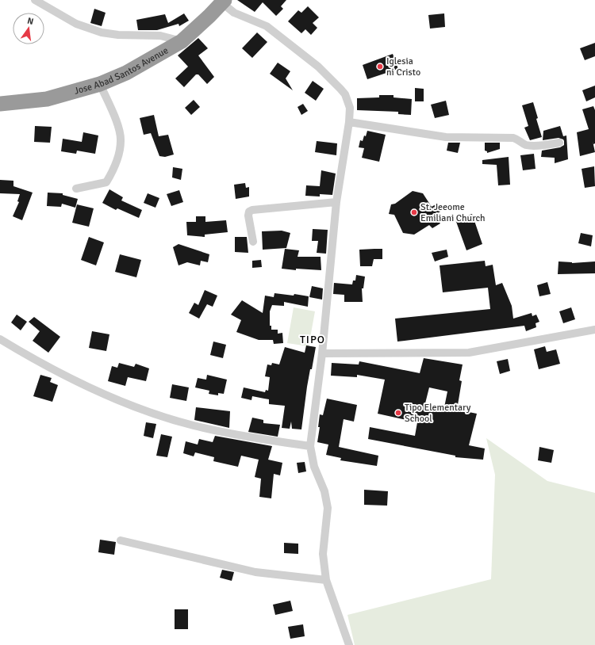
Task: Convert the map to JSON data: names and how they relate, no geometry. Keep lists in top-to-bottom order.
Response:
{
  "streets": {
    "highway": ["Jose Abad Santos Avenue"]
  },
  "districts": ["TIPO"],
  "places": ["Iglesia ni Cristo", "St. Jeeome Emiliani Church", "Tipo Elementary School"],
  "north": "top"
}
